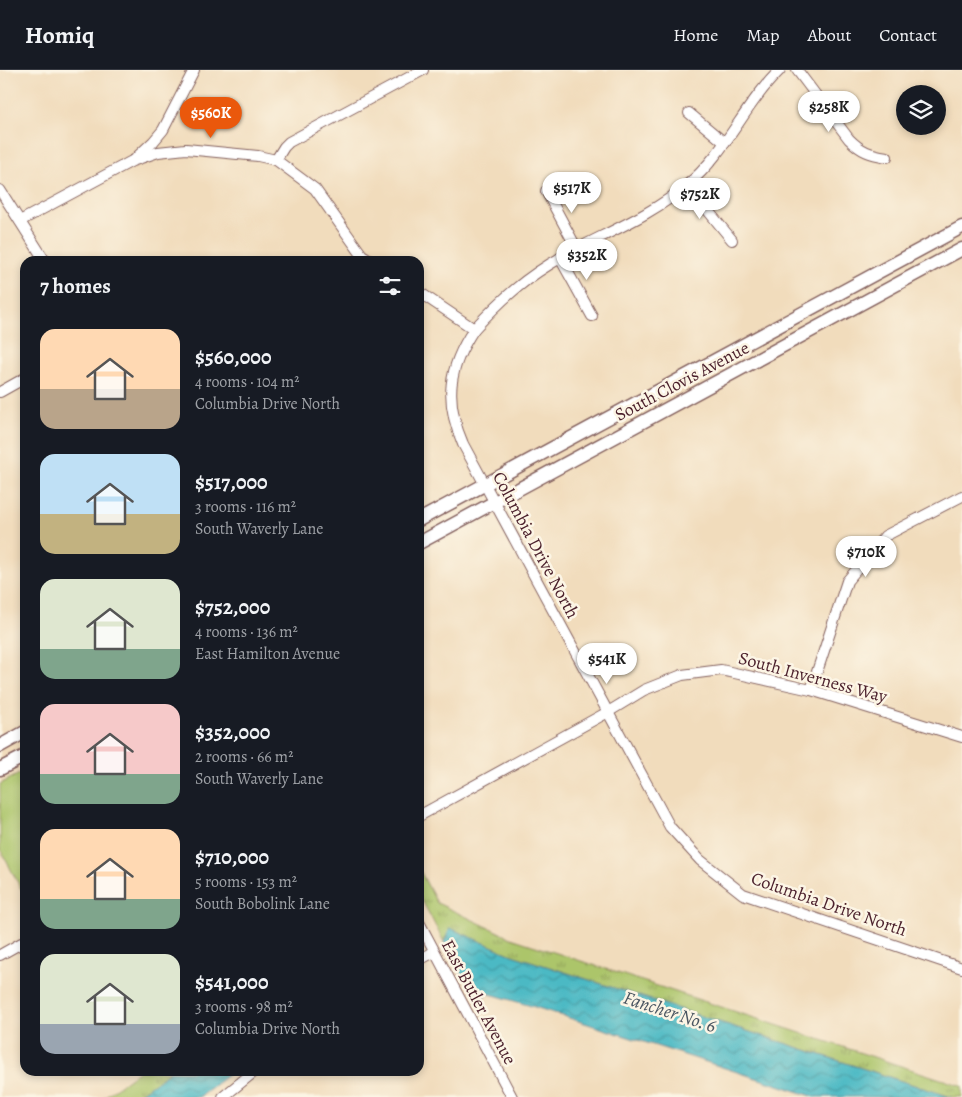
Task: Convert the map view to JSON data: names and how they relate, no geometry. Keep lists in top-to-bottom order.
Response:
{
  "streets": {
    "main road": ["South Clovis Avenue"],
    "street": ["Columbia Drive North", "South Inverness Way", "East Butler Avenue"]
  },
  "crossings": [
    ["South Clovis Avenue", "Columbia Drive North"],
    ["Columbia Drive North", "South Inverness Way"]
  ],
  "water": ["Fancher No. 6"],
  "page": {
    "header": "Homiq",
    "nav": [
      "Home",
      "Map",
      "About",
      "Contact"
    ],
    "price": [
      "$258K",
      "$560K",
      "$517K",
      "$752K",
      "$352K",
      "$710K",
      "$541K"
    ],
    "heading": "7 homes",
    "list": [
      {
        "name": "$560,000",
        "note": "4 rooms · 104 m² · Columbia Drive North"
      },
      {
        "name": "$517,000",
        "note": "3 rooms · 116 m² · South Waverly Lane"
      },
      {
        "name": "$752,000",
        "note": "4 rooms · 136 m² · East Hamilton Avenue"
      },
      {
        "name": "$352,000",
        "note": "2 rooms · 66 m² · South Waverly Lane"
      },
      {
        "name": "$710,000",
        "note": "5 rooms · 153 m² · South Bobolink Lane"
      },
      {
        "name": "$541,000",
        "note": "3 rooms · 98 m² · Columbia Drive North"
      }
    ]
  }
}
